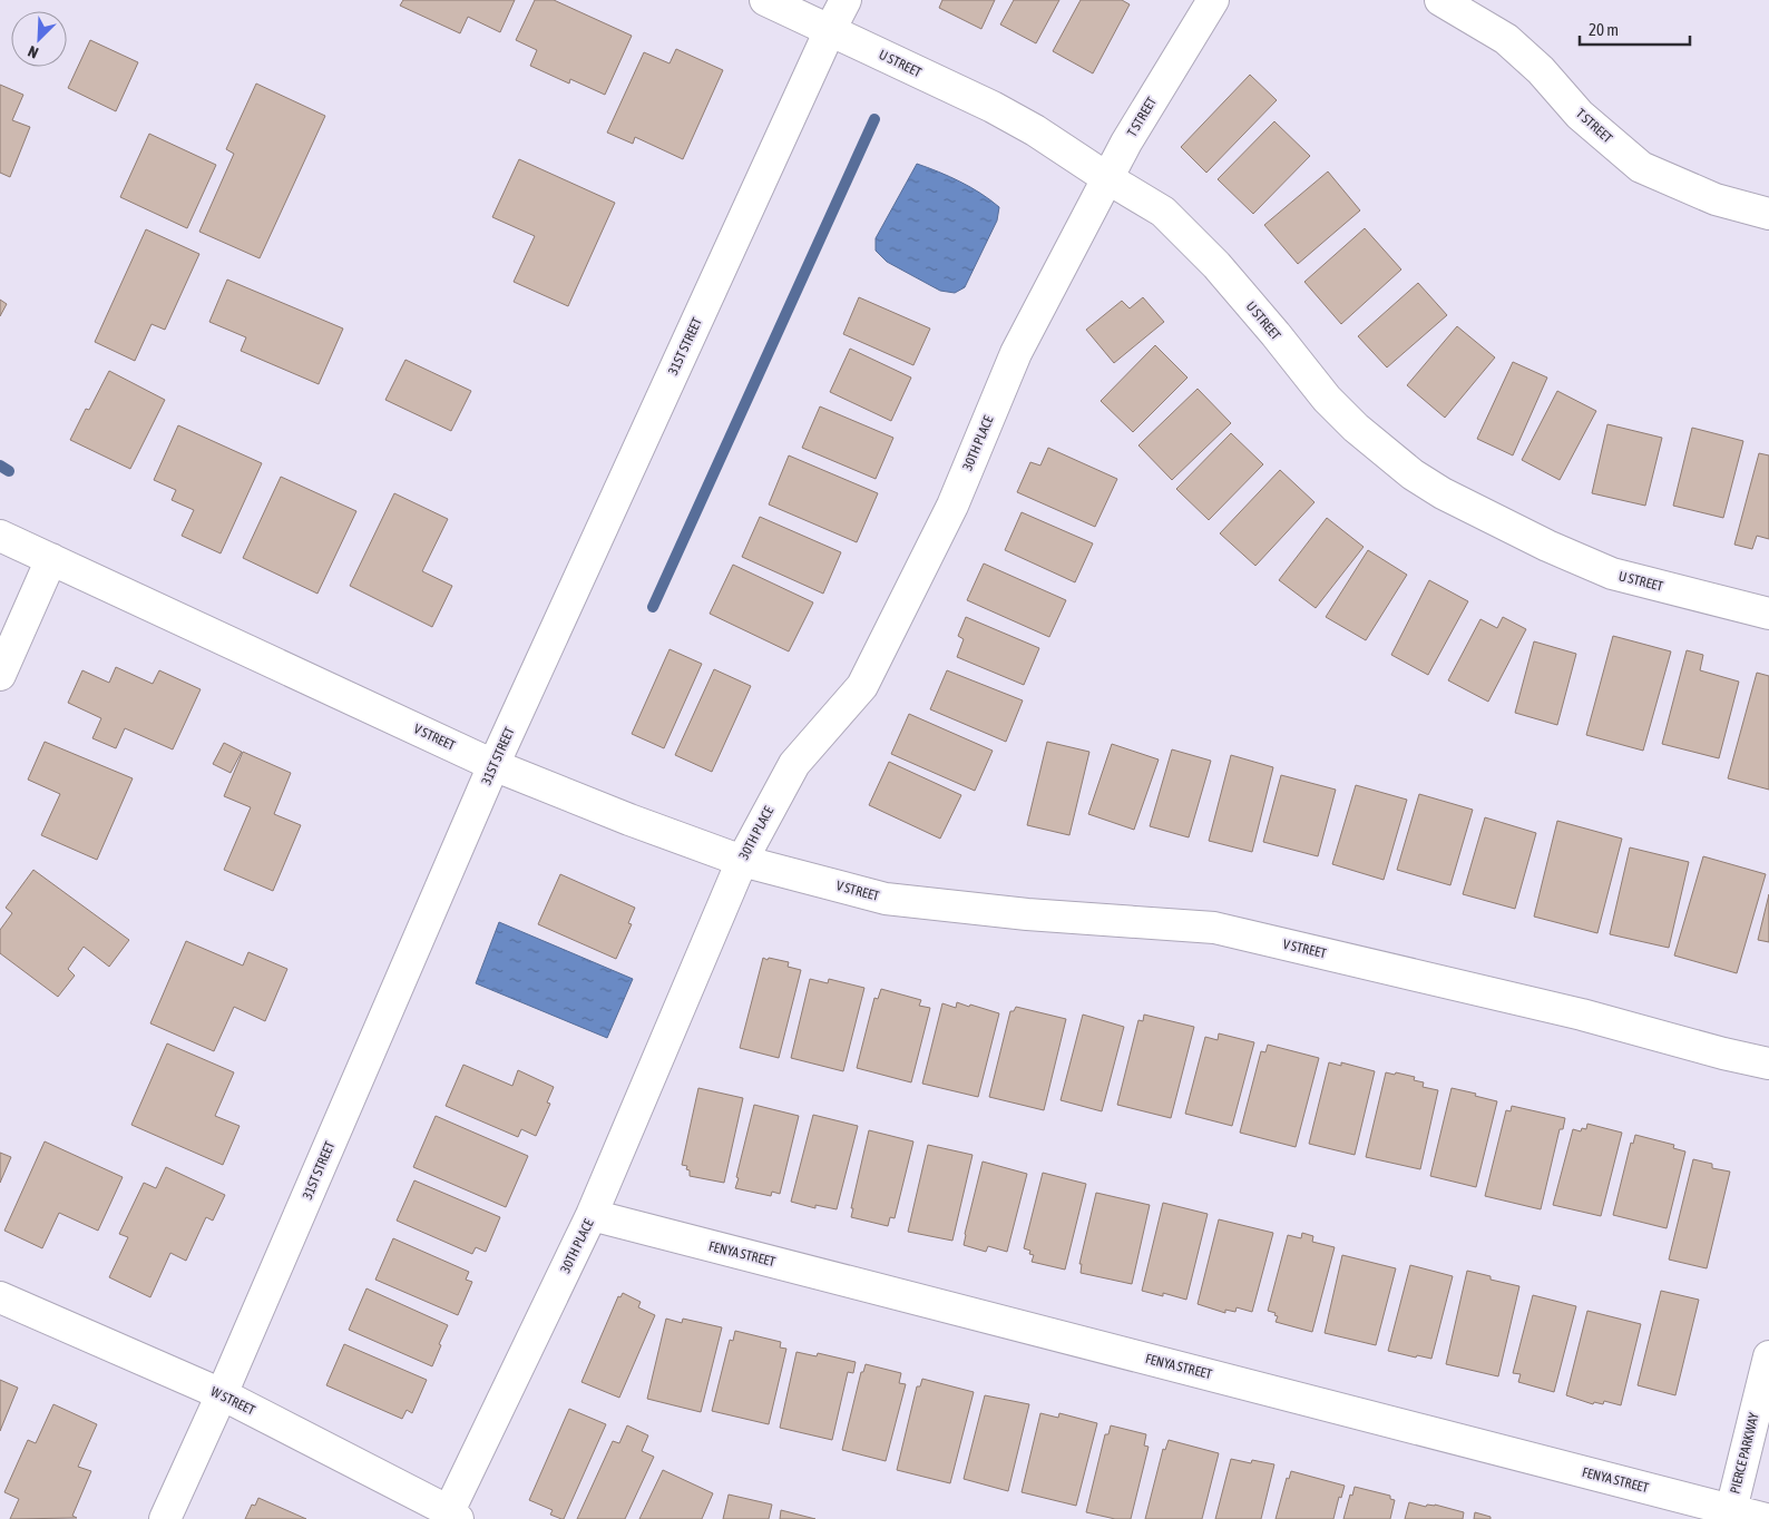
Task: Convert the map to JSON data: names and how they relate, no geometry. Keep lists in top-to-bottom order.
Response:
{
  "streets": {
    "street": [
      "U STREET",
      "T STREET",
      "31ST STREET",
      "30TH PLACE",
      "V STREET",
      "FENYA STREET",
      "W STREET",
      "PIERCE PARKWAY"
    ]
  },
  "crossings": [
    ["U STREET", "T STREET"],
    ["U STREET", "31ST STREET"],
    ["U STREET", "30TH PLACE"],
    ["T STREET", "30TH PLACE"],
    ["31ST STREET", "V STREET"],
    ["31ST STREET", "W STREET"],
    ["30TH PLACE", "V STREET"],
    ["30TH PLACE", "FENYA STREET"],
    ["30TH PLACE", "W STREET"],
    ["FENYA STREET", "PIERCE PARKWAY"]
  ],
  "scale_bar": "20 m",
  "north": "bottom left"
}
